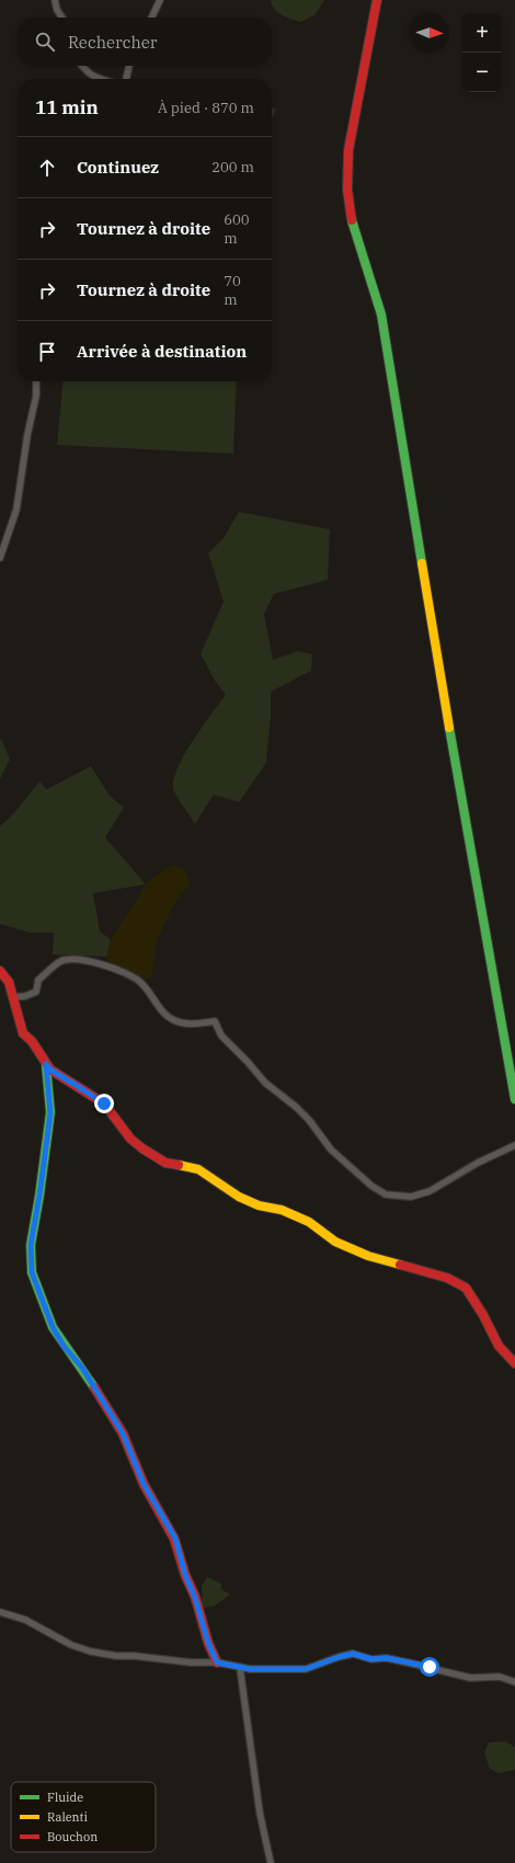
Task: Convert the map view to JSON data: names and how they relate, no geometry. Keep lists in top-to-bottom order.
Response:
{
  "legend": ["Fluide", "Ralenti", "Bouchon"],
  "north": "right",
  "page": {
    "map_buttons": ["+", "−"],
    "search": "Rechercher",
    "heading": ["11 min", "À pied · 870 m"],
    "list": [
      ["Continuez", "200 m"],
      ["Tournez à droite", "600 m"],
      ["Tournez à droite", "70 m"],
      "Arrivée à destination"
    ]
  }
}
